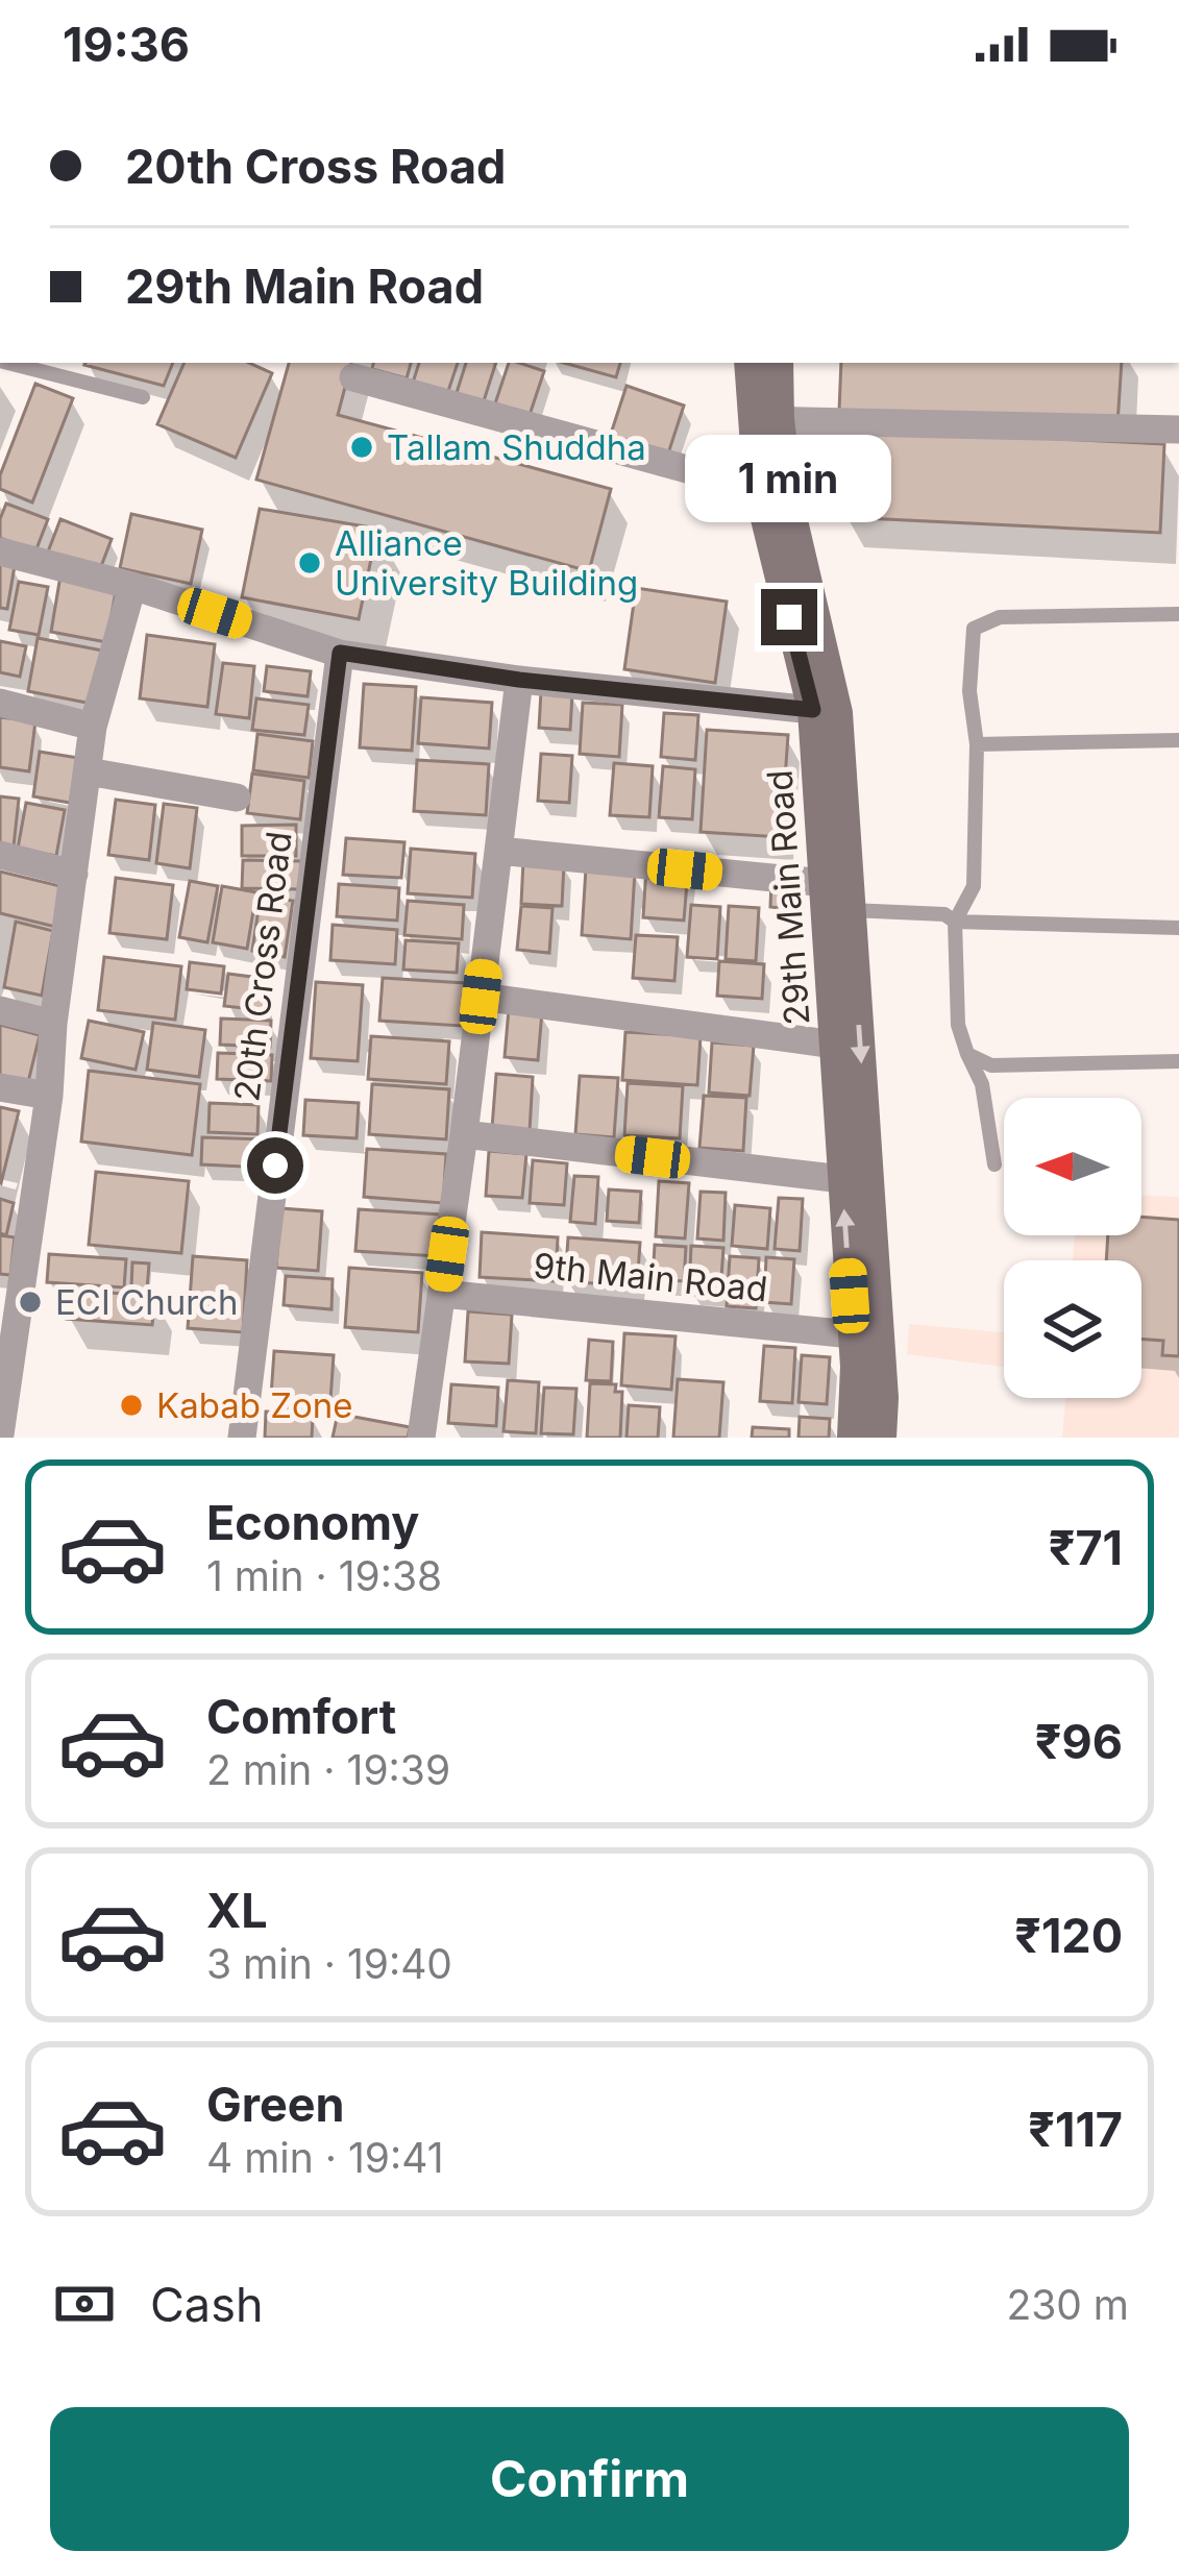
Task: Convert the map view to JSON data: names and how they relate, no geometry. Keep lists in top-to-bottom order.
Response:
{
  "streets": {
    "main road": ["29th Main Road"],
    "street": ["20th Cross Road", "9th Main Road"]
  },
  "crossings": [
    ["29th Main Road", "9th Main Road"]
  ],
  "places": [
    "Tallam Shuddha",
    "Alliance University Building",
    "ECI Church",
    "Kabab Zone"
  ],
  "north": "left",
  "page": {
    "status": "19:36",
    "banner": ["20th Cross Road", "29th Main Road"],
    "bubble": "1 min",
    "list": [
      {
        "name": "Economy",
        "note": "1 min · 19:38",
        "value": "₹71"
      },
      {
        "name": "Comfort",
        "note": "2 min · 19:39",
        "value": "₹96"
      },
      {
        "name": "XL",
        "note": "3 min · 19:40",
        "value": "₹120"
      },
      {
        "name": "Green",
        "note": "4 min · 19:41",
        "value": "₹117"
      }
    ],
    "pay": ["Cash", "230 m"],
    "buttons": "Confirm"
  }
}
